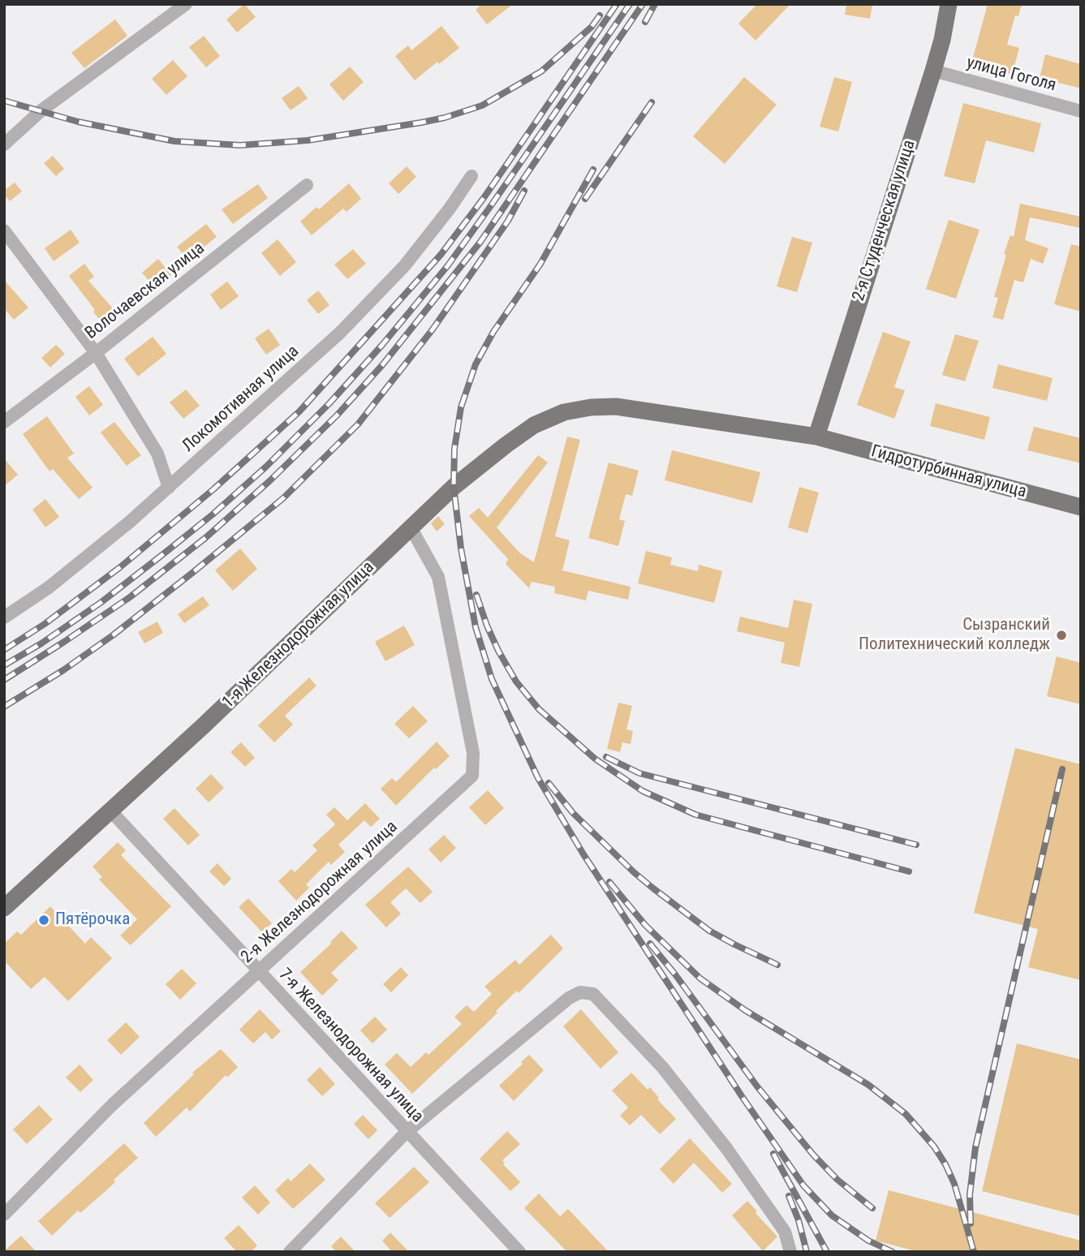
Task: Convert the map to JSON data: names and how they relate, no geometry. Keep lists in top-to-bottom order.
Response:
{
  "streets": {
    "main road": ["2-я Студенческая улица", "Гидротурбинная улица", "1-я Железнодорожная улица"],
    "street": [
      "улица Гоголя",
      "Волочаевская улица",
      "Локомотивная улица",
      "2-я Железнодорожная улица",
      "7-я Железнодорожная улица"
    ]
  },
  "crossings": [
    ["улица Гоголя", "2-я Студенческая улица"],
    ["2-я Студенческая улица", "Гидротурбинная улица"],
    ["Гидротурбинная улица", "1-я Железнодорожная улица"],
    ["1-я Железнодорожная улица", "2-я Железнодорожная улица"],
    ["1-я Железнодорожная улица", "7-я Железнодорожная улица"],
    ["2-я Железнодорожная улица", "7-я Железнодорожная улица"]
  ],
  "places": ["Сызранский Политехнический колледж", "Пятёрочка"]
}
